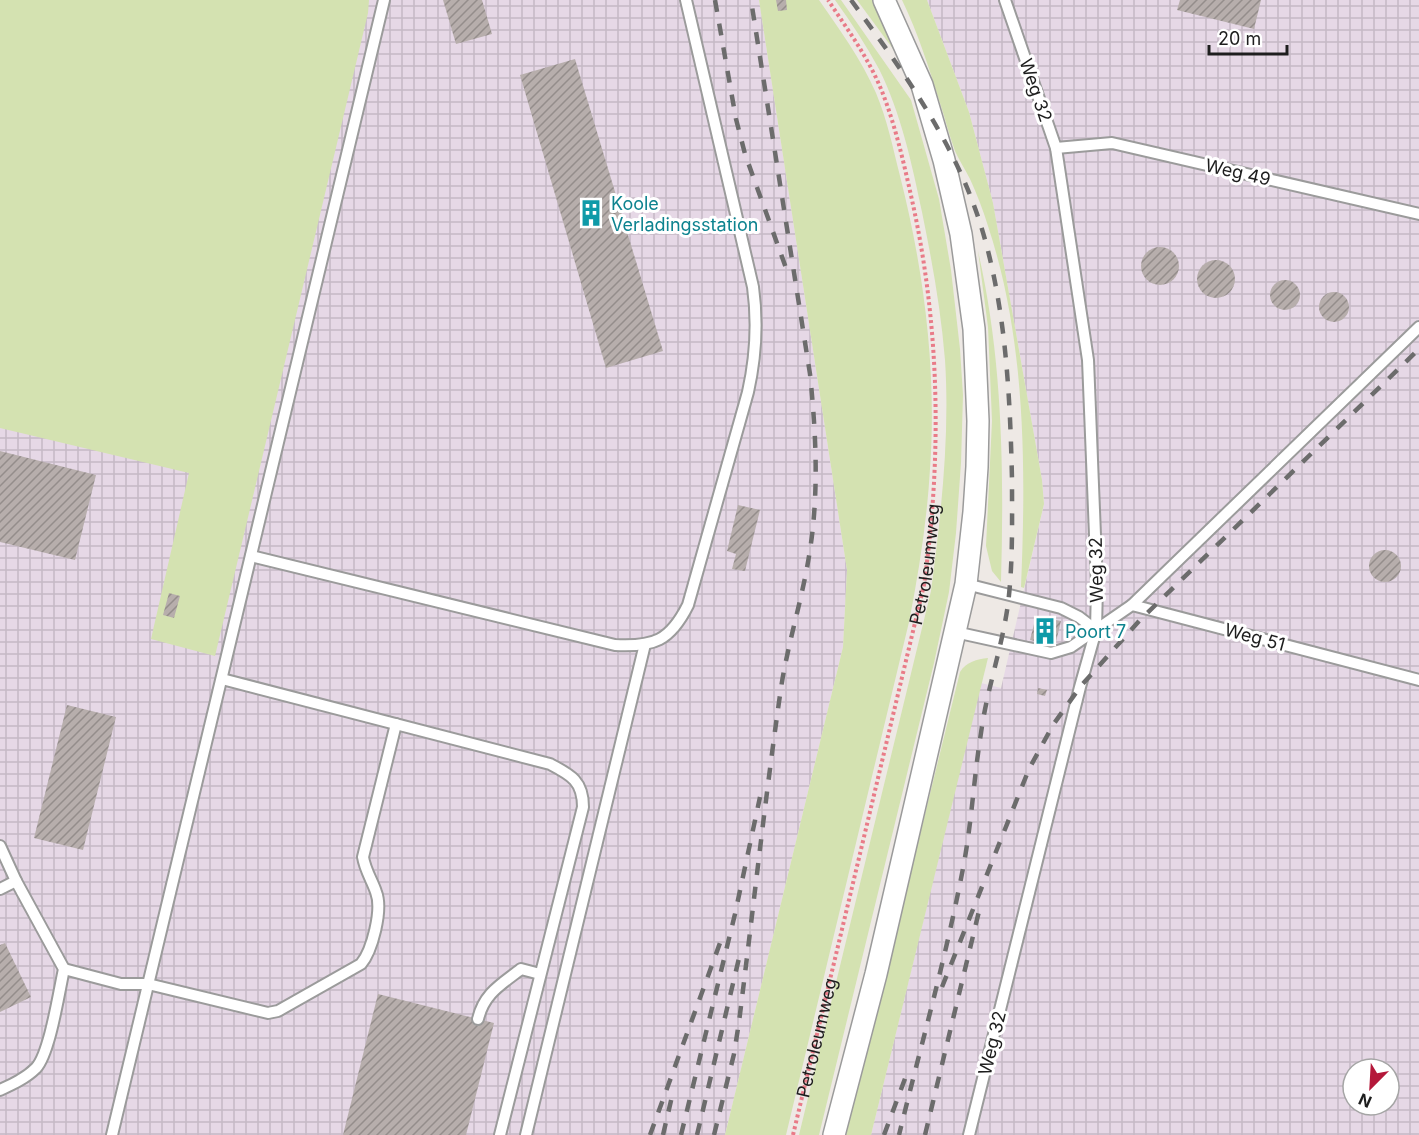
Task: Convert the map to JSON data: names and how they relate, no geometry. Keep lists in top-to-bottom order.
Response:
{
  "streets": {
    "lane": ["Weg 32", "Weg 49", "Weg 51"],
    "path": ["Petroleumweg"]
  },
  "crossings": [
    ["Weg 32", "Weg 49"]
  ],
  "places": {
    "building": ["Koole Verladingsstation", "Poort 7"]
  },
  "scale_bar": "20 m",
  "north": "bottom left"
}
